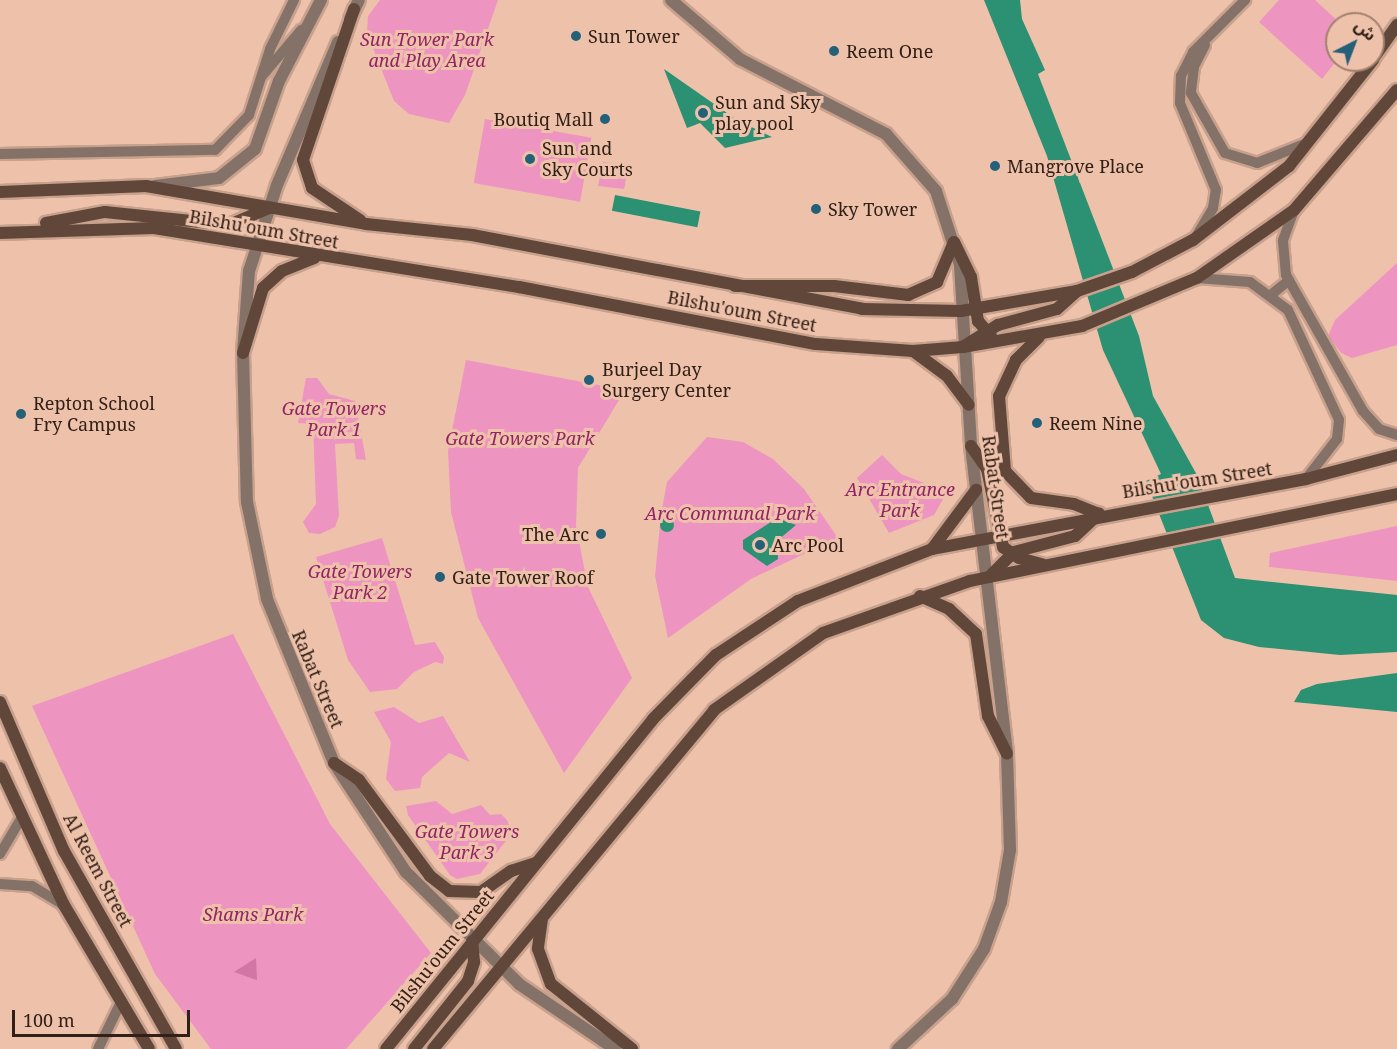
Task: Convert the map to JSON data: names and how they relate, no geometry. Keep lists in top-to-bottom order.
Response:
{
  "streets": {
    "main road": ["Bilshu'oum Street", "Al Reem Street"],
    "street": ["Rabat Street"]
  },
  "crossings": [
    ["Bilshu'oum Street", "Rabat Street"]
  ],
  "parks": [
    "Sun Tower Park and Play Area",
    "Gate Towers Park 1",
    "Gate Towers Park",
    "Arc Entrance Park",
    "Arc Communal Park",
    "Gate Towers Park 2",
    "Gate Towers Park 3",
    "Shams Park"
  ],
  "places": [
    "Sun Tower",
    "Reem One",
    "Sun and Sky play pool",
    "Boutiq Mall",
    "Sun and Sky Courts",
    "Mangrove Place",
    "Sky Tower",
    "Burjeel Day Surgery Center",
    "Repton School Fry Campus",
    "Reem Nine",
    "The Arc",
    "Arc Pool",
    "Gate Tower Roof"
  ],
  "scale_bar": "100 m",
  "north": "top right"
}
